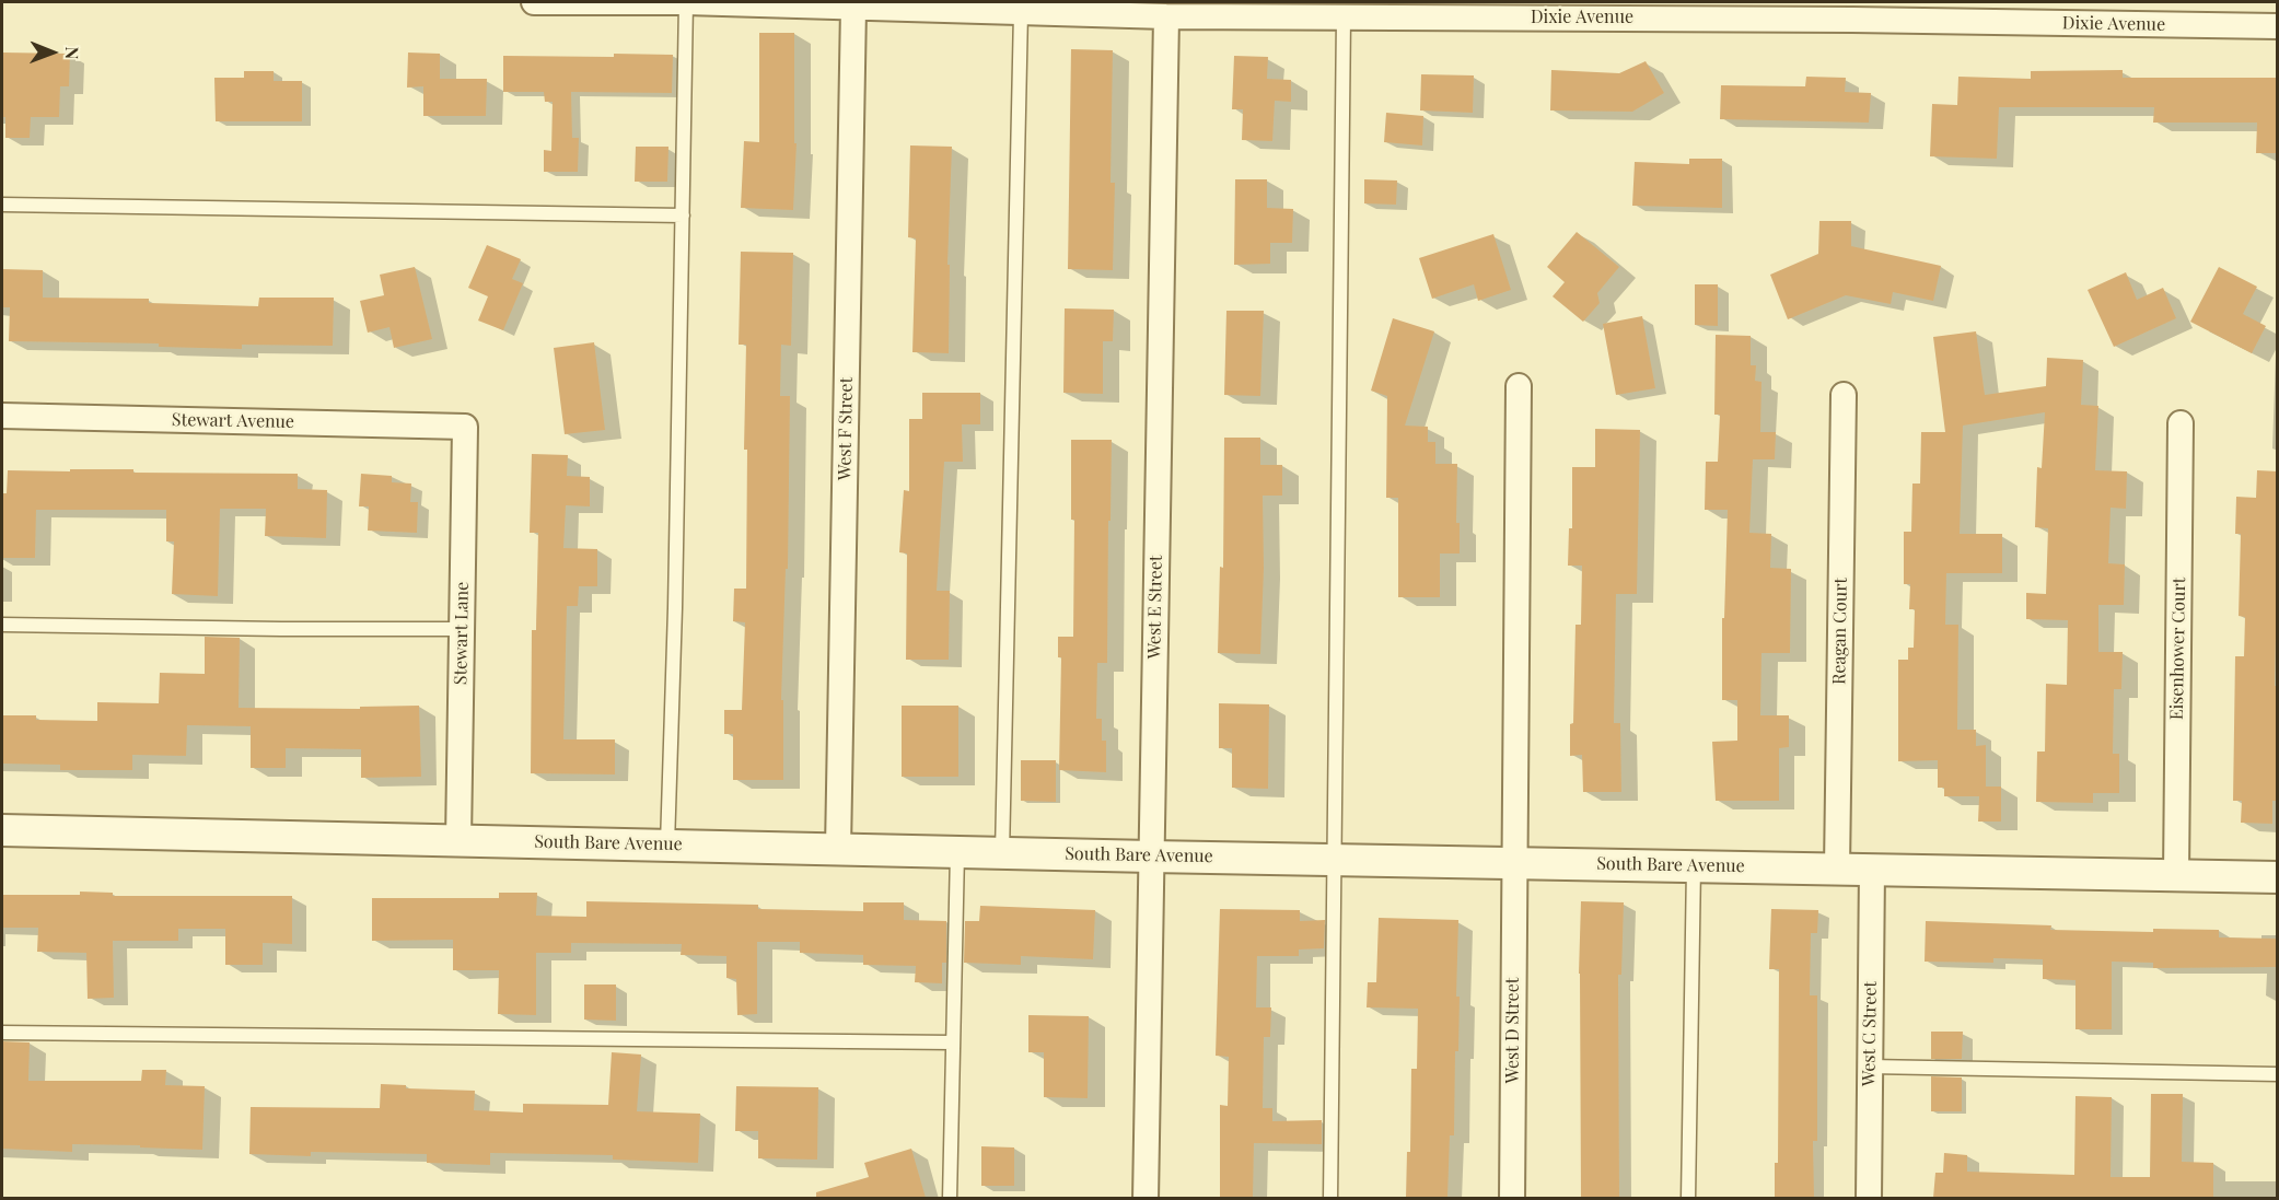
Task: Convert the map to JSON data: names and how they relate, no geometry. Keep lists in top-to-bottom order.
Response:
{
  "streets": {
    "street": [
      "Dixie Avenue",
      "Stewart Avenue",
      "West F Street",
      "West E Street",
      "Reagan Court",
      "Stewart Lane",
      "Eisenhower Court",
      "South Bare Avenue",
      "West D Street",
      "West C Street"
    ]
  },
  "crossings": [
    ["Dixie Avenue", "West F Street"],
    ["Dixie Avenue", "West E Street"],
    ["Stewart Avenue", "Stewart Lane"],
    ["West F Street", "South Bare Avenue"],
    ["West E Street", "South Bare Avenue"],
    ["Reagan Court", "South Bare Avenue"],
    ["Stewart Lane", "South Bare Avenue"],
    ["Eisenhower Court", "South Bare Avenue"],
    ["South Bare Avenue", "West D Street"],
    ["South Bare Avenue", "West C Street"]
  ],
  "north": "right"
}
